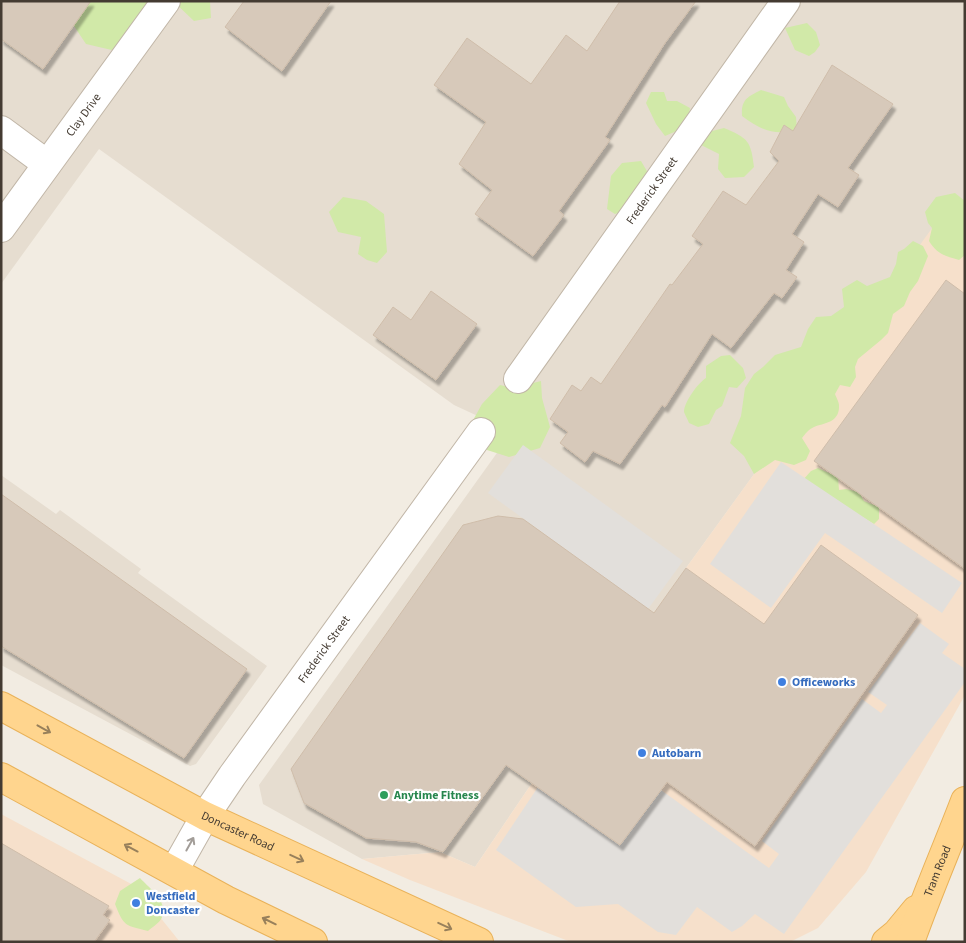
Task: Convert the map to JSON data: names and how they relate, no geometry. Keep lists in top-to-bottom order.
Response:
{
  "streets": {
    "main road": ["Doncaster Road", "Tram Road"],
    "street": ["Clay Drive", "Frederick Street"]
  },
  "crossings": [
    ["Frederick Street", "Doncaster Road"]
  ],
  "places": [
    "Officeworks",
    "Autobarn",
    "Anytime Fitness",
    "Westfield Doncaster"
  ]
}
